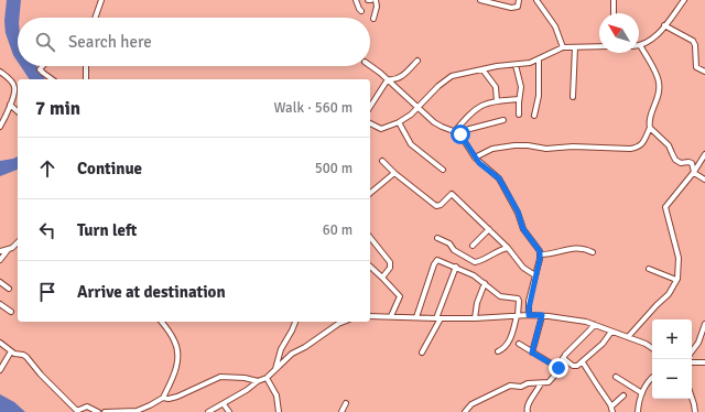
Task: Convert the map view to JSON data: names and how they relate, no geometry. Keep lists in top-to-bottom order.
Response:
{
  "north": "top left",
  "page": {
    "search": "Search here",
    "heading": ["7 min", "Walk · 560 m"],
    "list": [
      ["Continue", "500 m"],
      ["Turn left", "60 m"],
      "Arrive at destination"
    ],
    "map_buttons": ["+", "−"]
  }
}
